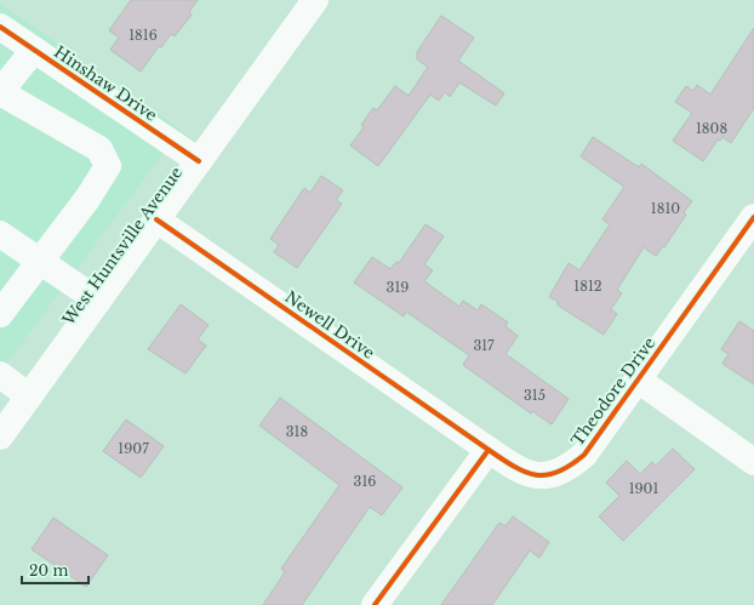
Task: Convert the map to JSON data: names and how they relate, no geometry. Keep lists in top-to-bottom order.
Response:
{
  "streets": {
    "street": [
      "Hinshaw Drive",
      "West Huntsville Avenue",
      "Newell Drive",
      "Theodore Drive"
    ]
  },
  "crossings": [
    ["Hinshaw Drive", "West Huntsville Avenue"],
    ["West Huntsville Avenue", "Newell Drive"],
    ["Newell Drive", "Theodore Drive"]
  ],
  "house_numbers": [
    "1816",
    "1808",
    "1810",
    "1812",
    "319",
    "317",
    "315",
    "318",
    "1907",
    "316",
    "1901"
  ],
  "scale_bar": "20 m"
}
